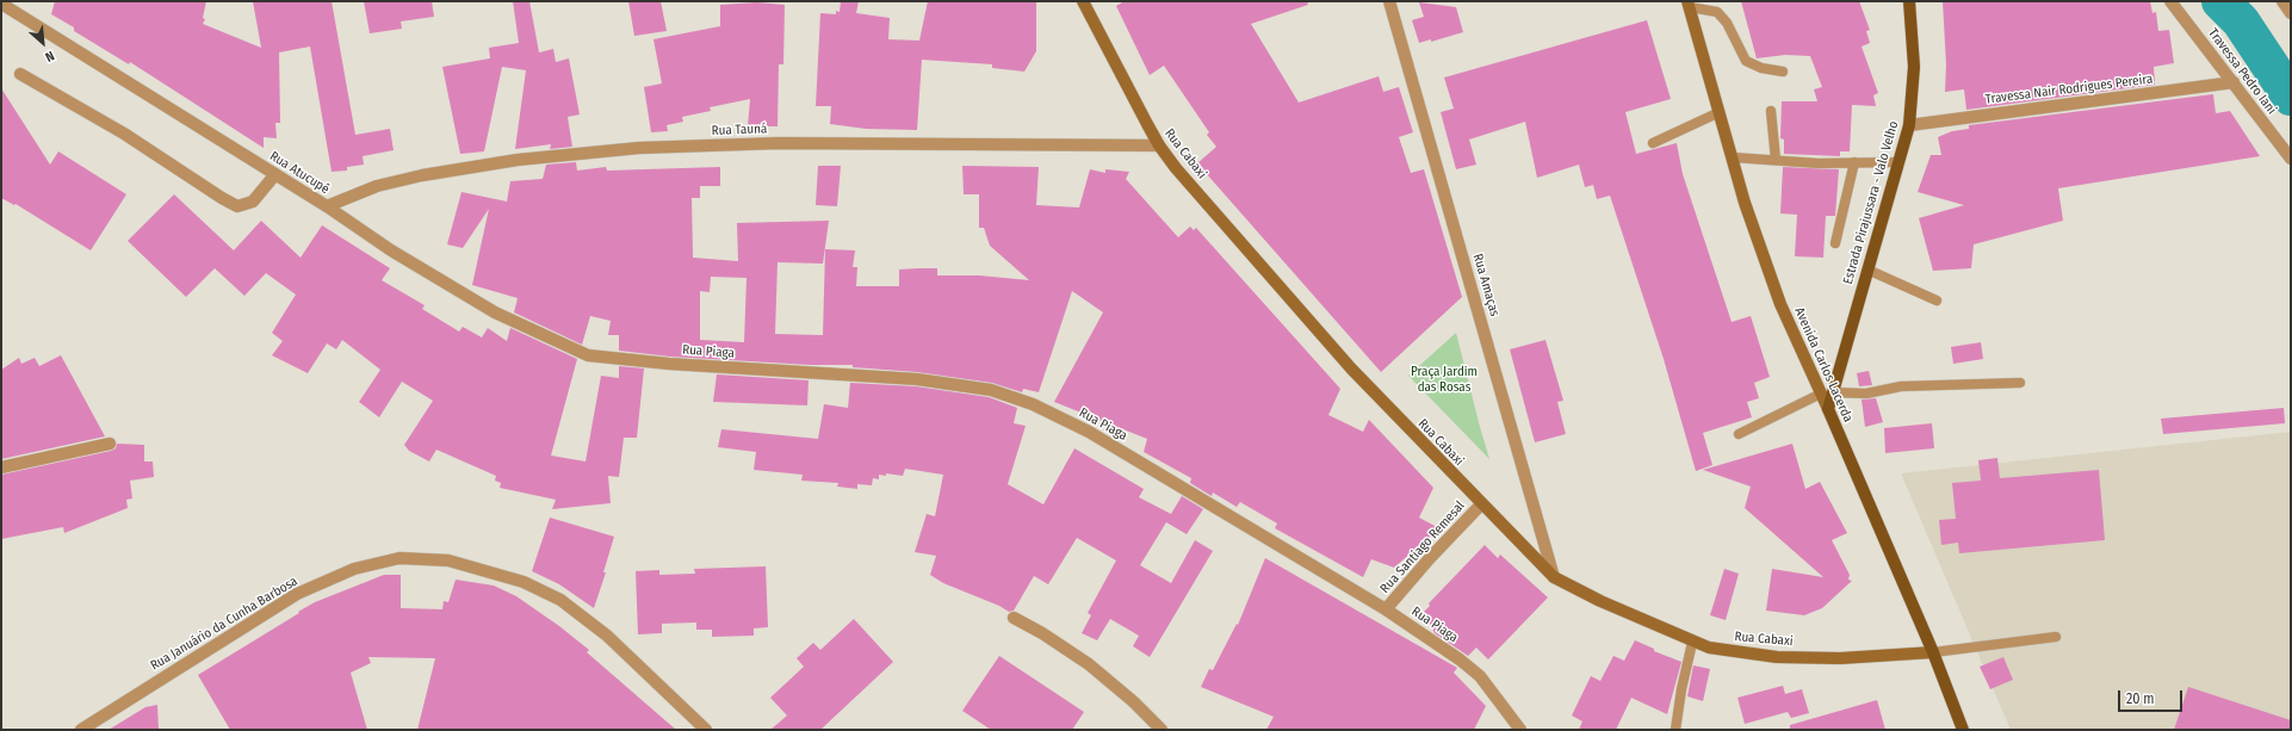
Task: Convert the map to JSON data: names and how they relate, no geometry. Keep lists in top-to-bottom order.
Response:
{
  "streets": {
    "main road": ["Estrada Pirajussara - Valo Velho", "Avenida Carlos Lacerda"],
    "street": [
      "Travessa Pedro Iani",
      "Travessa Nair Rodrigues Pereira",
      "Rua Tauná",
      "Rua Cabaxi",
      "Rua Atucupê",
      "Rua Amaças",
      "Rua Piaga",
      "Rua Santiago Remesal",
      "Rua Januário da Cunha Barbosa"
    ]
  },
  "crossings": [
    ["Travessa Pedro Iani", "Travessa Nair Rodrigues Pereira"],
    ["Travessa Nair Rodrigues Pereira", "Estrada Pirajussara - Valo Velho"],
    ["Rua Tauná", "Rua Cabaxi"],
    ["Rua Tauná", "Rua Atucupê"],
    ["Rua Cabaxi", "Rua Amaças"],
    ["Rua Cabaxi", "Avenida Carlos Lacerda"],
    ["Rua Cabaxi", "Rua Santiago Remesal"],
    ["Rua Atucupê", "Rua Piaga"],
    ["Estrada Pirajussara - Valo Velho", "Avenida Carlos Lacerda"],
    ["Rua Piaga", "Rua Santiago Remesal"]
  ],
  "parks": ["Praça Jardim das Rosas"],
  "scale_bar": "20 m",
  "north": "bottom right"
}
